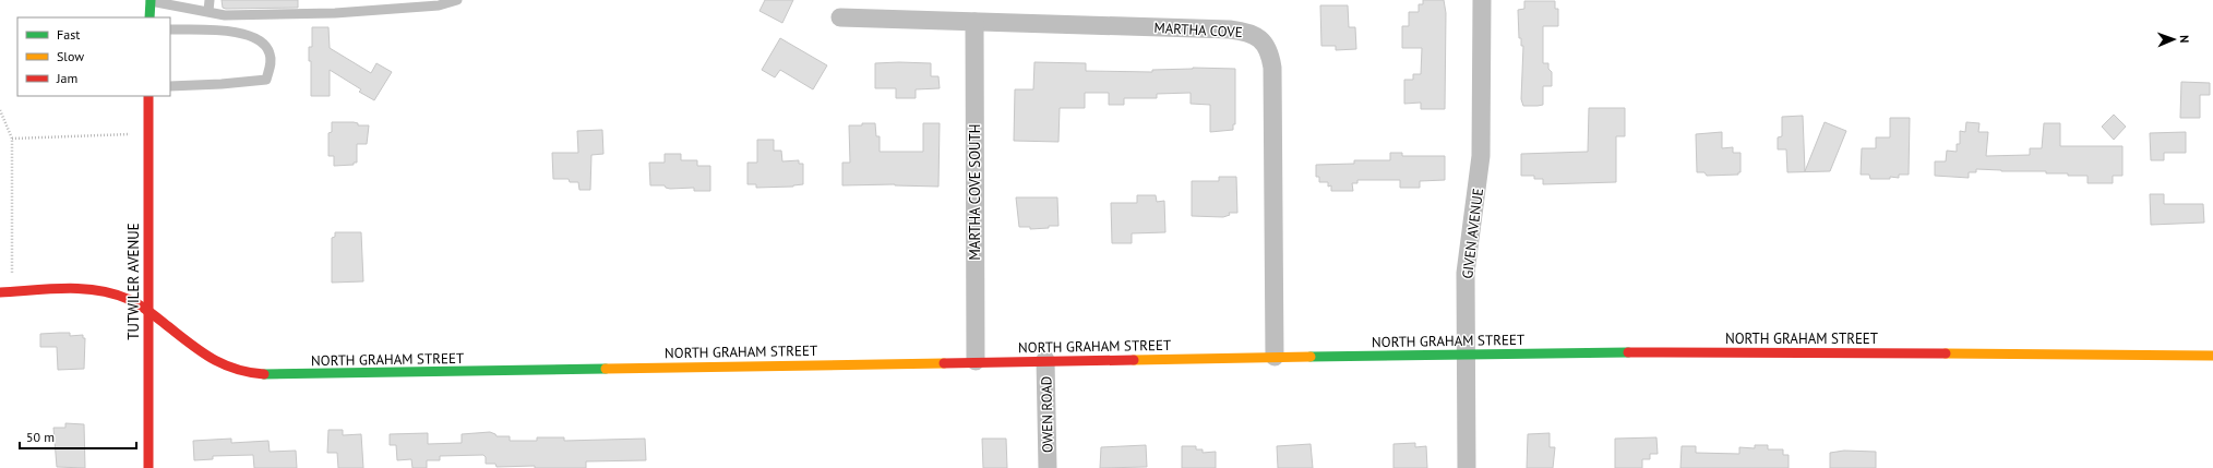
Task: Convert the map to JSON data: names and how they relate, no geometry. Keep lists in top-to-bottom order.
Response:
{
  "streets": {
    "main road": ["TUTWILER AVENUE", "NORTH GRAHAM STREET"],
    "street": [
      "MARTHA COVE",
      "MARTHA COVE SOUTH",
      "GIVEN AVENUE",
      "OWEN ROAD"
    ]
  },
  "crossings": [
    ["MARTHA COVE", "MARTHA COVE SOUTH"],
    ["MARTHA COVE", "NORTH GRAHAM STREET"],
    ["MARTHA COVE SOUTH", "NORTH GRAHAM STREET"],
    ["GIVEN AVENUE", "NORTH GRAHAM STREET"],
    ["TUTWILER AVENUE", "NORTH GRAHAM STREET"],
    ["NORTH GRAHAM STREET", "OWEN ROAD"]
  ],
  "legend": ["Fast", "Slow", "Jam"],
  "scale_bar": "50 m",
  "north": "right"
}
